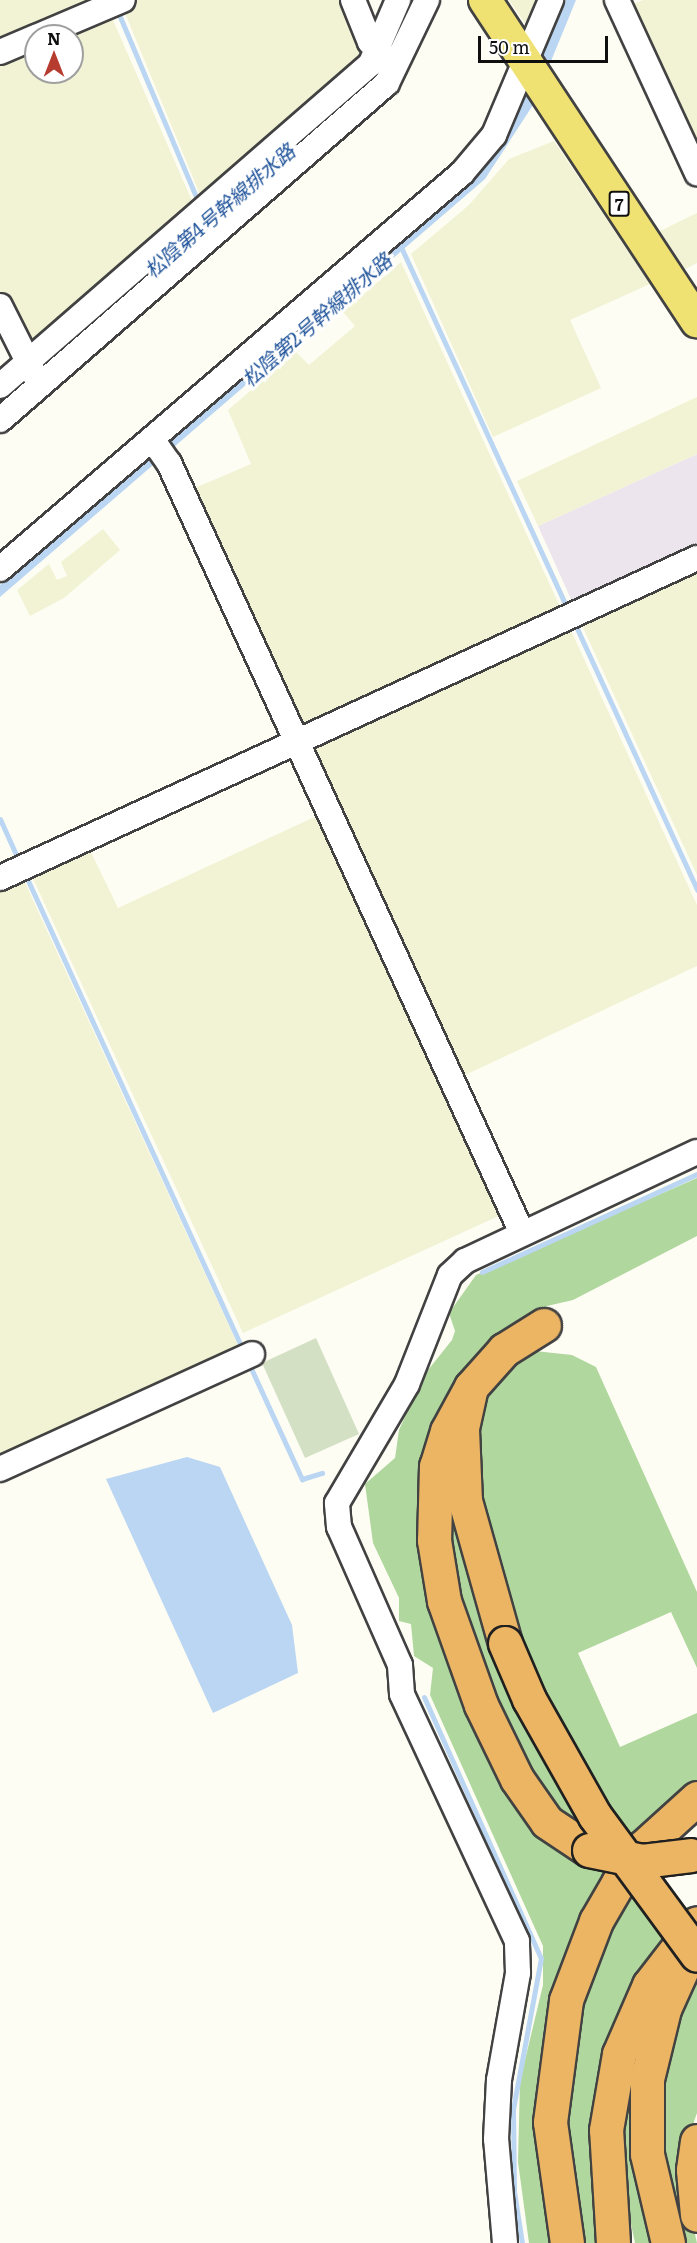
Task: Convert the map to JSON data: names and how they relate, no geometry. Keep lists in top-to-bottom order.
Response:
{
  "streets": {
    "main road": ["7"]
  },
  "water": ["松陰第4号幹線排水路", "松陰第2号幹線排水路"],
  "scale_bar": "50 m",
  "north": "top"
}
